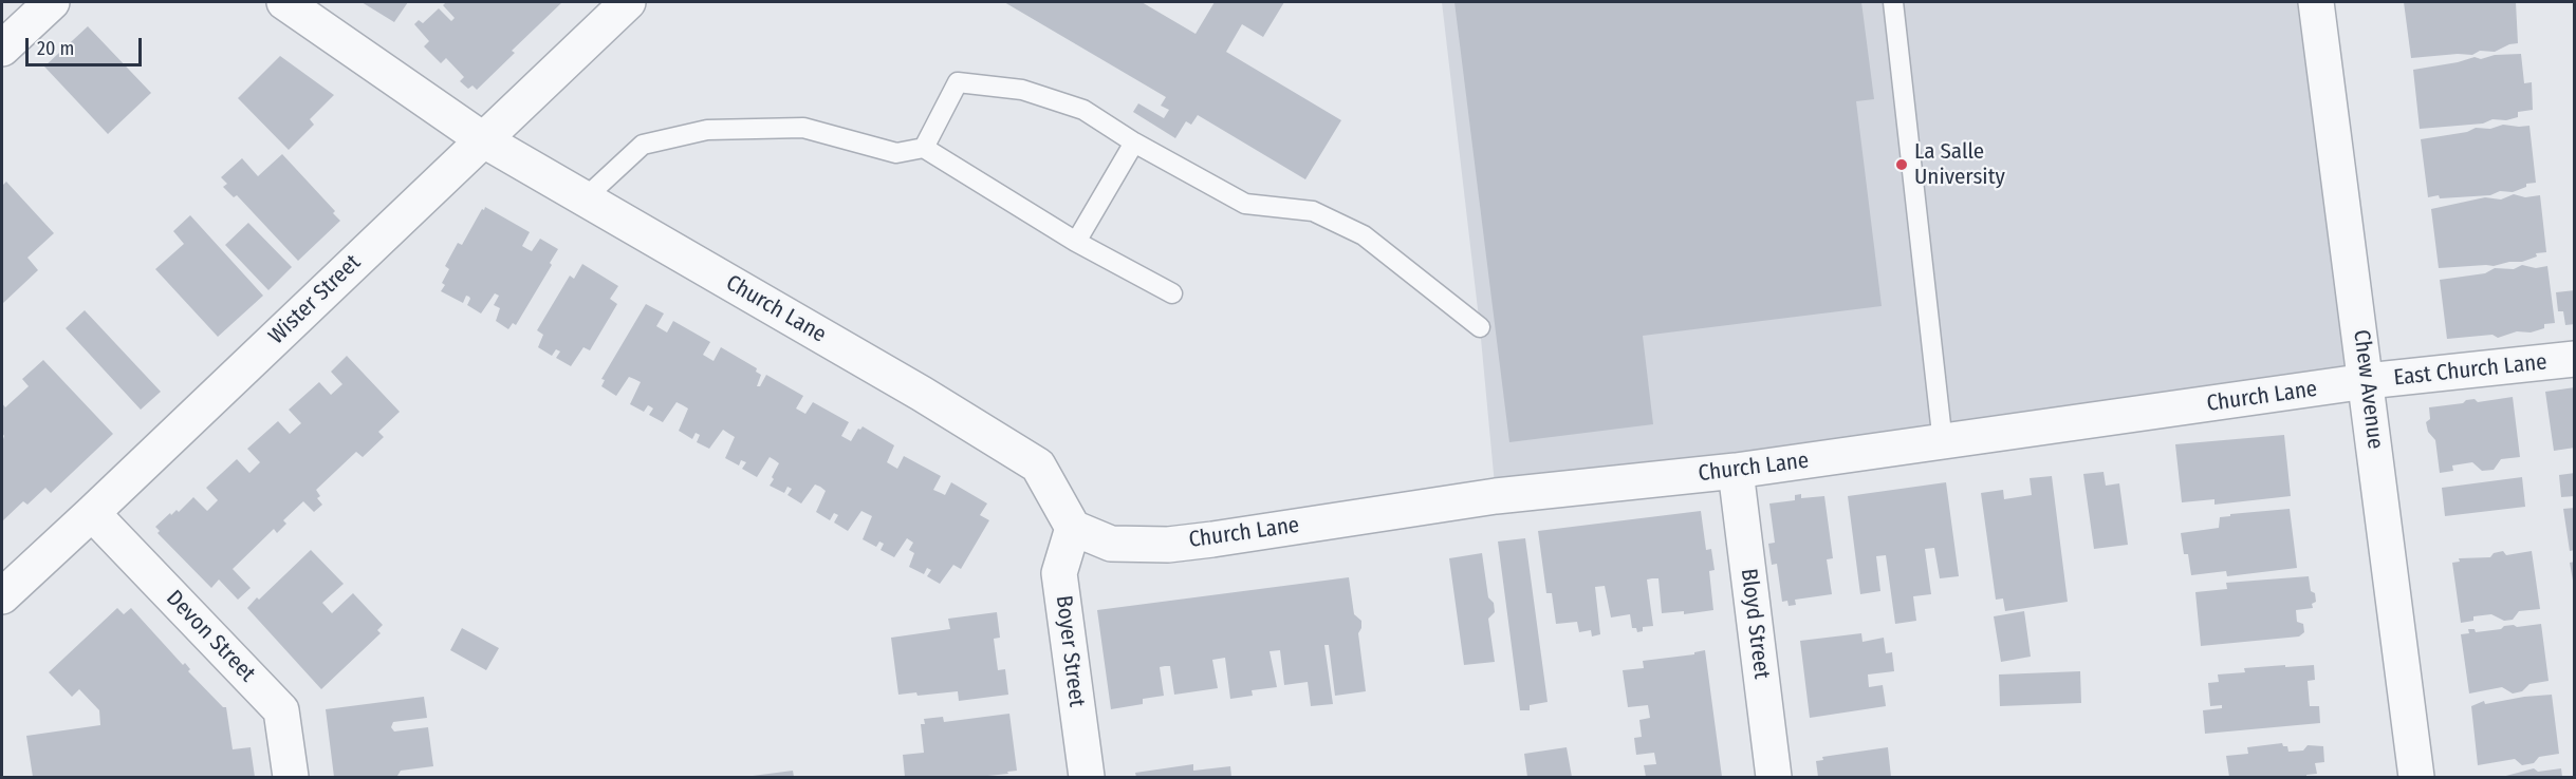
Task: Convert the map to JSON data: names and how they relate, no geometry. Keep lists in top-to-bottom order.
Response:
{
  "streets": {
    "street": [
      "Wister Street",
      "Church Lane",
      "East Church Lane",
      "Chew Avenue",
      "Bloyd Street",
      "Devon Street",
      "Boyer Street"
    ]
  },
  "crossings": [
    ["Wister Street", "Church Lane"],
    ["Wister Street", "Devon Street"],
    ["Church Lane", "East Church Lane"],
    ["Church Lane", "Chew Avenue"],
    ["Church Lane", "Bloyd Street"],
    ["Church Lane", "Boyer Street"],
    ["East Church Lane", "Chew Avenue"]
  ],
  "places": ["La Salle University"],
  "scale_bar": "20 m"
}
